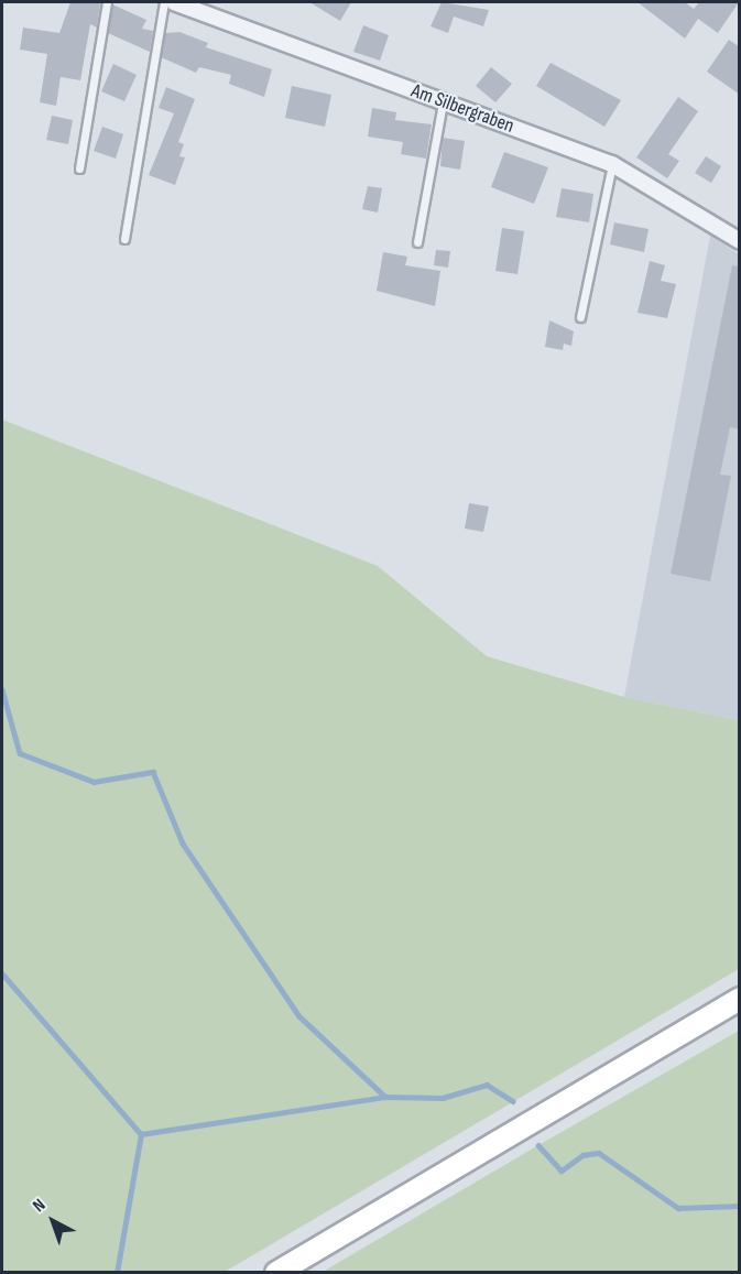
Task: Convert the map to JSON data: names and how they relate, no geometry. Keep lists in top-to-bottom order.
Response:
{
  "streets": {
    "street": ["Am Silbergraben"]
  },
  "north": "top left"
}
